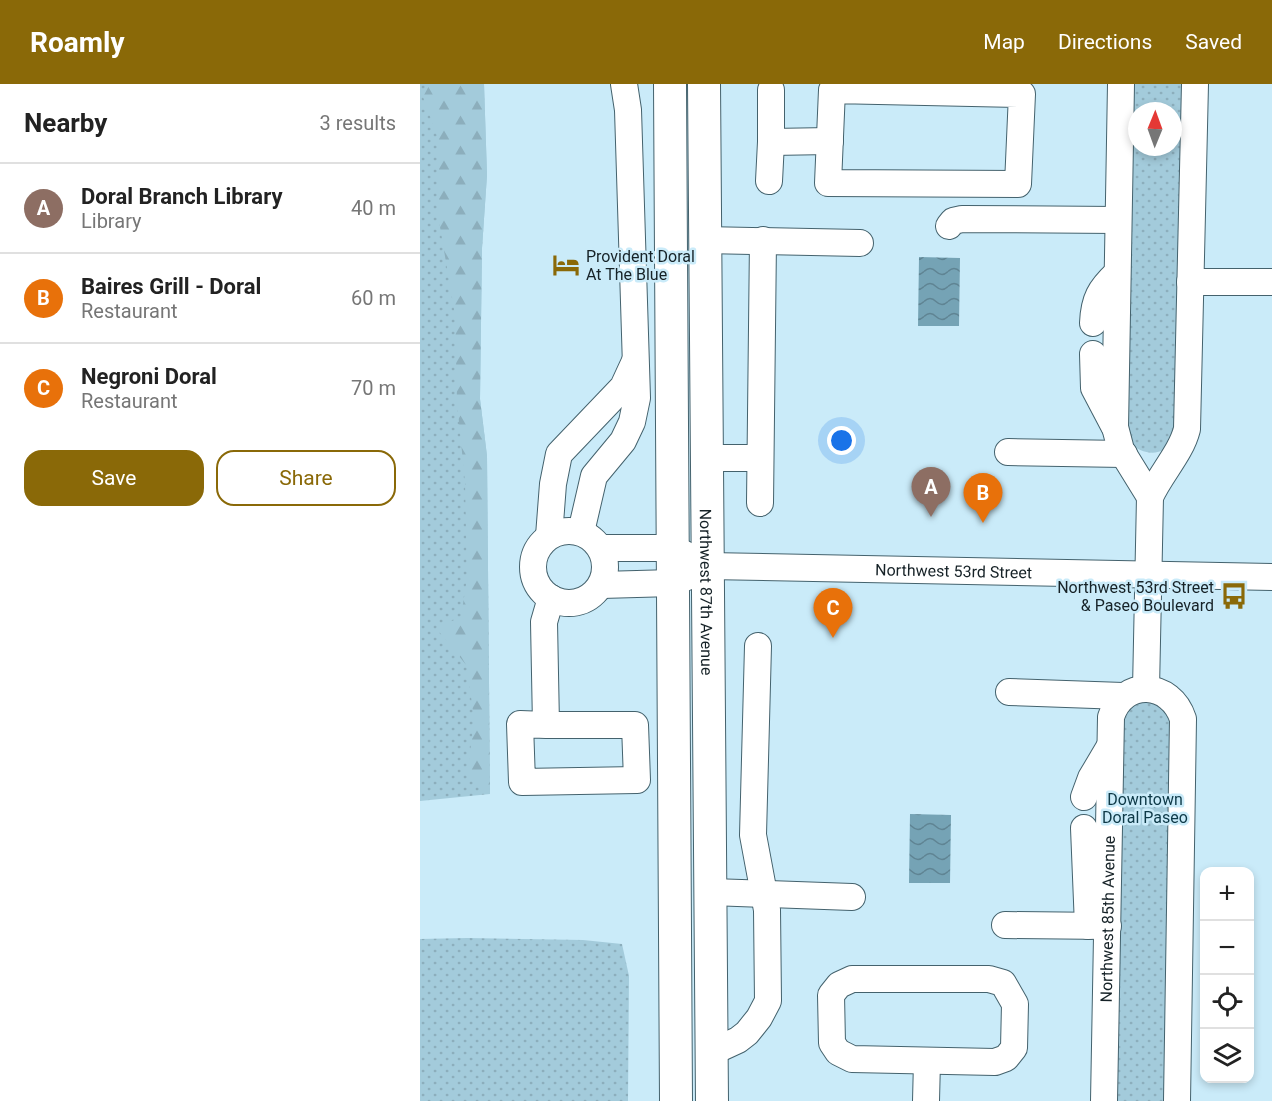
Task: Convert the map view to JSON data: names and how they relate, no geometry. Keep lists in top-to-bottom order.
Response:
{
  "streets": {
    "main road": ["Northwest 87th Avenue"],
    "street": ["Northwest 53rd Street", "Northwest 85th Avenue"]
  },
  "crossings": [
    ["Northwest 53rd Street", "Northwest 87th Avenue"]
  ],
  "parks": ["Downtown Doral Paseo"],
  "places": {
    "hotel": ["Provident Doral At The Blue"],
    "bus stop": ["Northwest 53rd Street & Paseo Boulevard"]
  },
  "north": "top",
  "page": {
    "header": "Roamly",
    "nav": ["Map", "Directions", "Saved"],
    "heading": ["Nearby", "3 results"],
    "list": [
      {
        "mark": "A",
        "name": "Doral Branch Library",
        "note": "Library",
        "value": "40 m"
      },
      {
        "mark": "B",
        "name": "Baires Grill - Doral",
        "note": "Restaurant",
        "value": "60 m"
      },
      {
        "mark": "C",
        "name": "Negroni Doral",
        "note": "Restaurant",
        "value": "70 m"
      }
    ],
    "buttons": ["Save", "Share"],
    "pins": ["A", "B", "C"],
    "map_buttons": ["+", "−"]
  }
}
